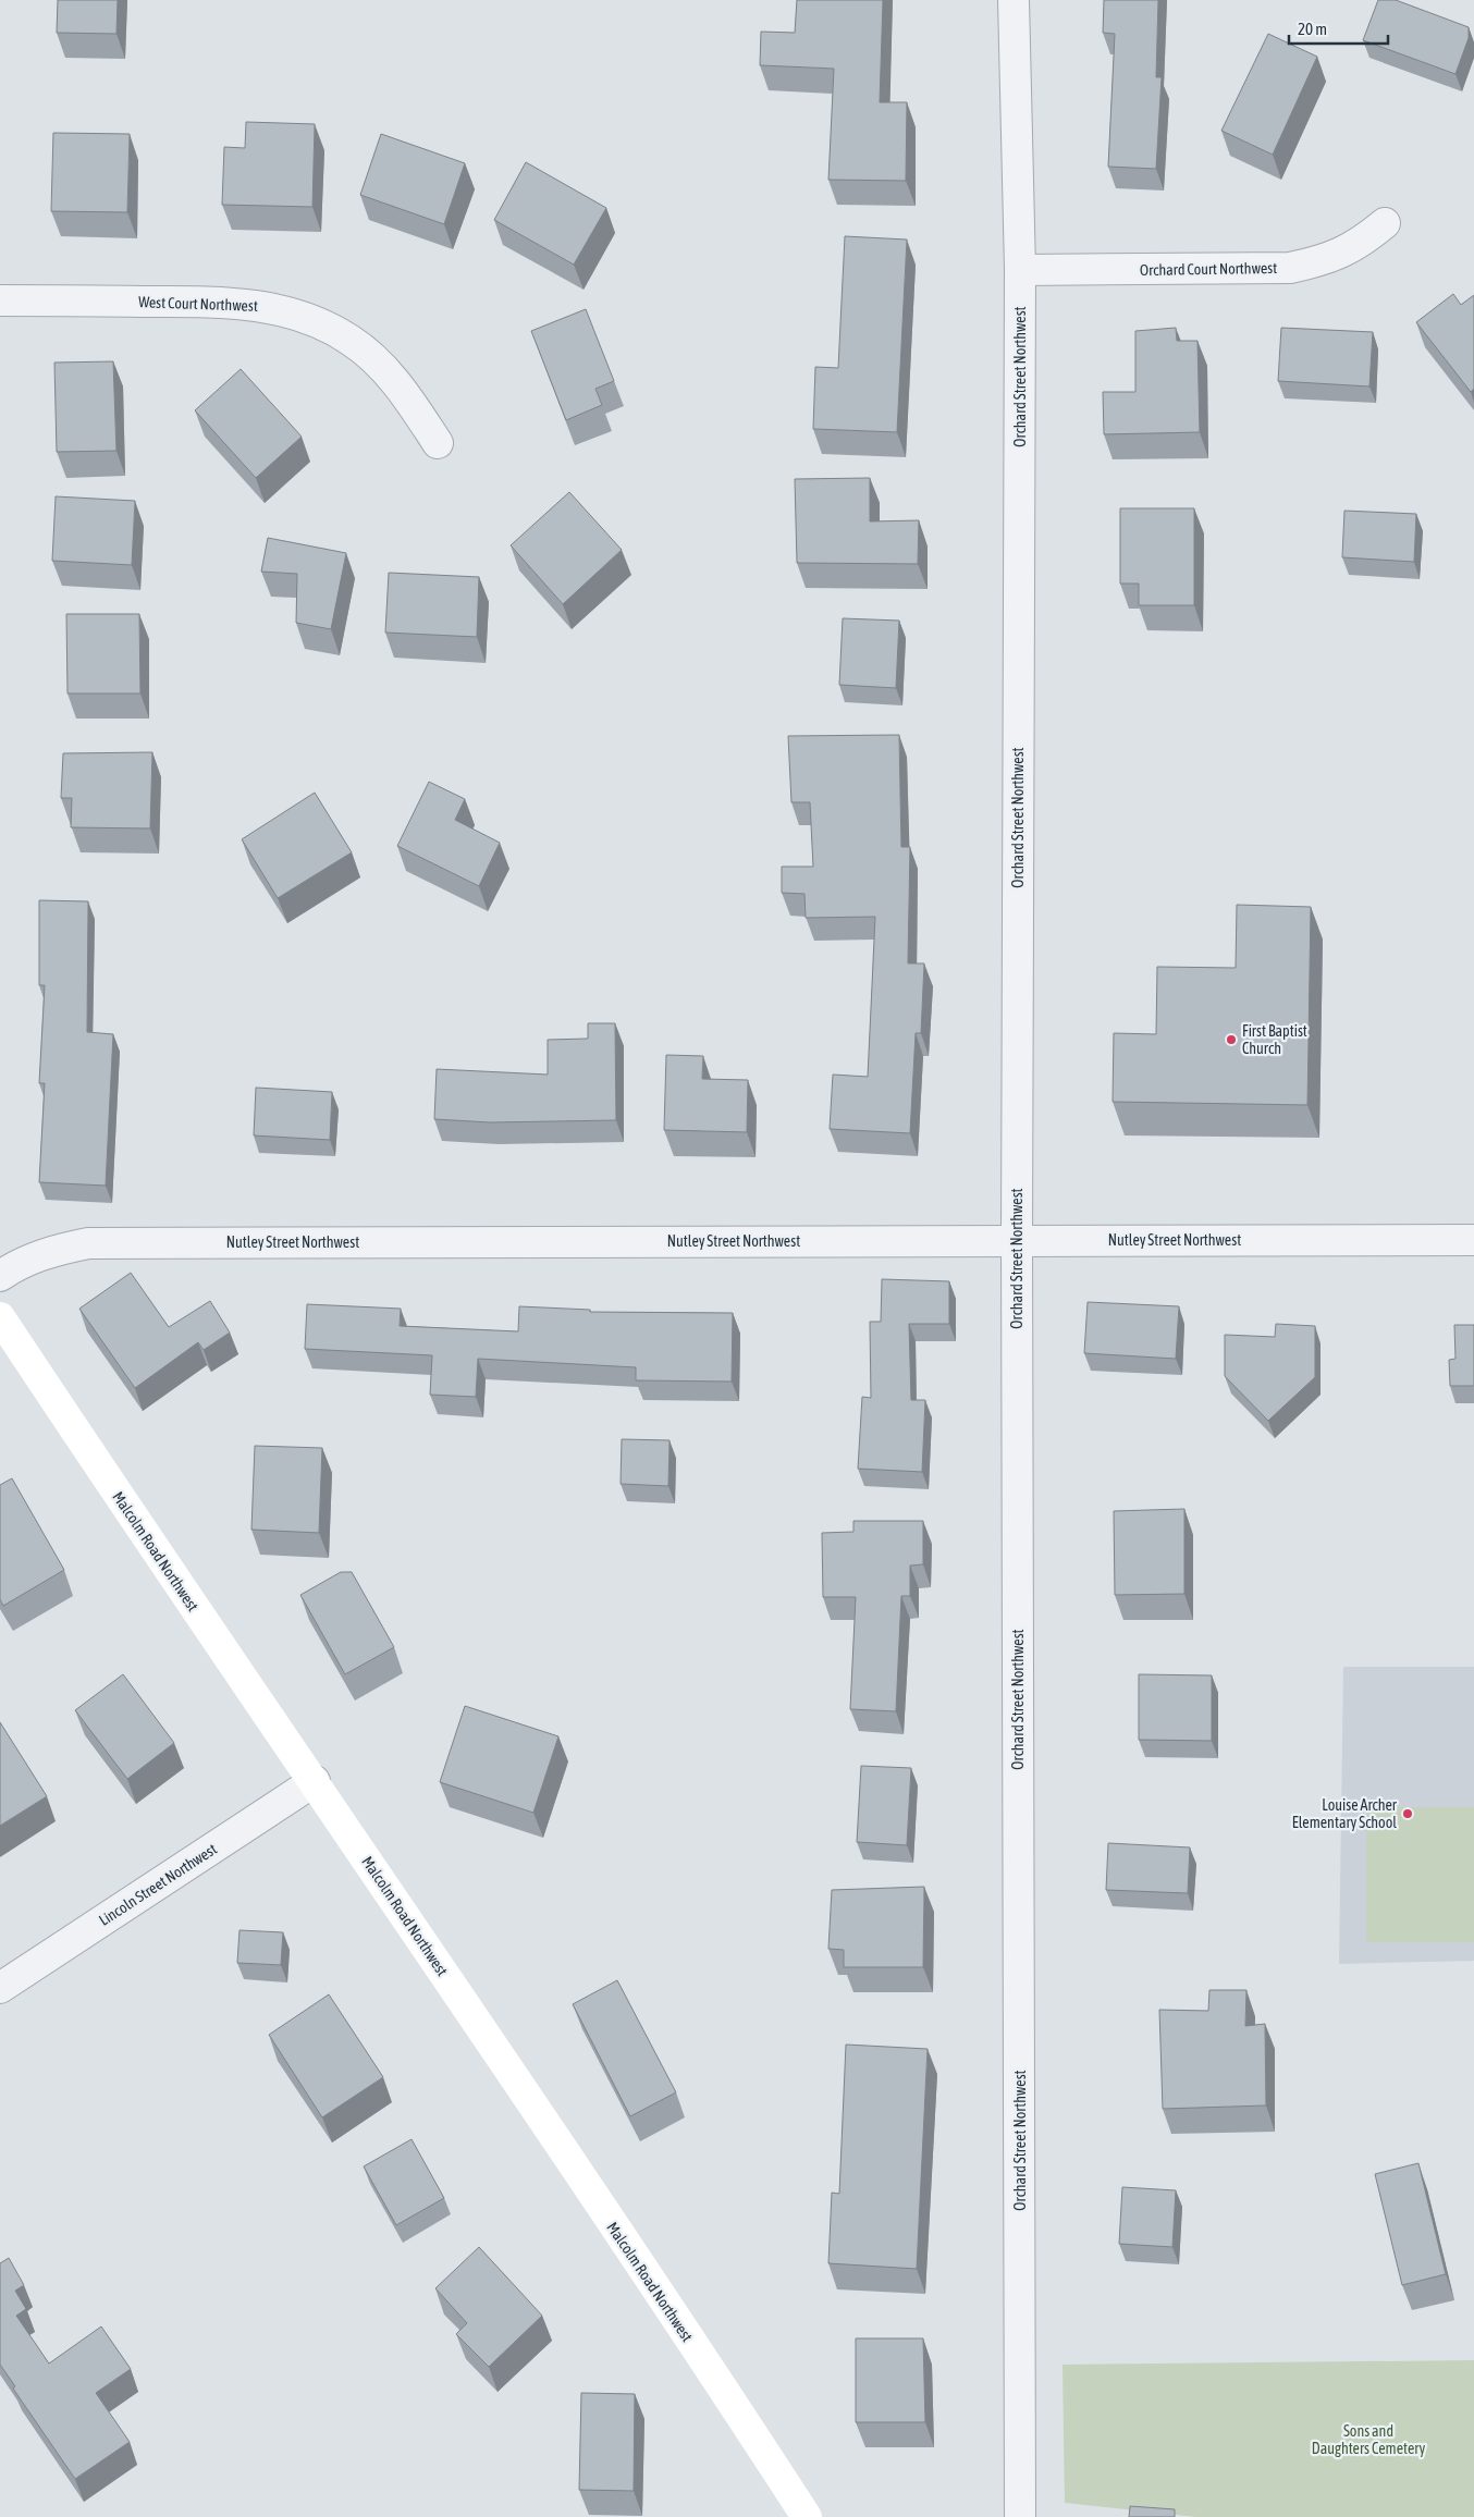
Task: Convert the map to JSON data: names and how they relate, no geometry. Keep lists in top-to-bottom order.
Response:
{
  "streets": {
    "main road": ["Malcolm Road Northwest"],
    "street": [
      "Orchard Court Northwest",
      "West Court Northwest",
      "Orchard Street Northwest",
      "Nutley Street Northwest",
      "Lincoln Street Northwest"
    ]
  },
  "crossings": [
    ["Orchard Court Northwest", "Orchard Street Northwest"],
    ["Orchard Street Northwest", "Nutley Street Northwest"],
    ["Malcolm Road Northwest", "Lincoln Street Northwest"]
  ],
  "parks": ["Sons and Daughters Cemetery"],
  "places": ["First Baptist Church", "Louise Archer Elementary School"],
  "scale_bar": "20 m"
}
